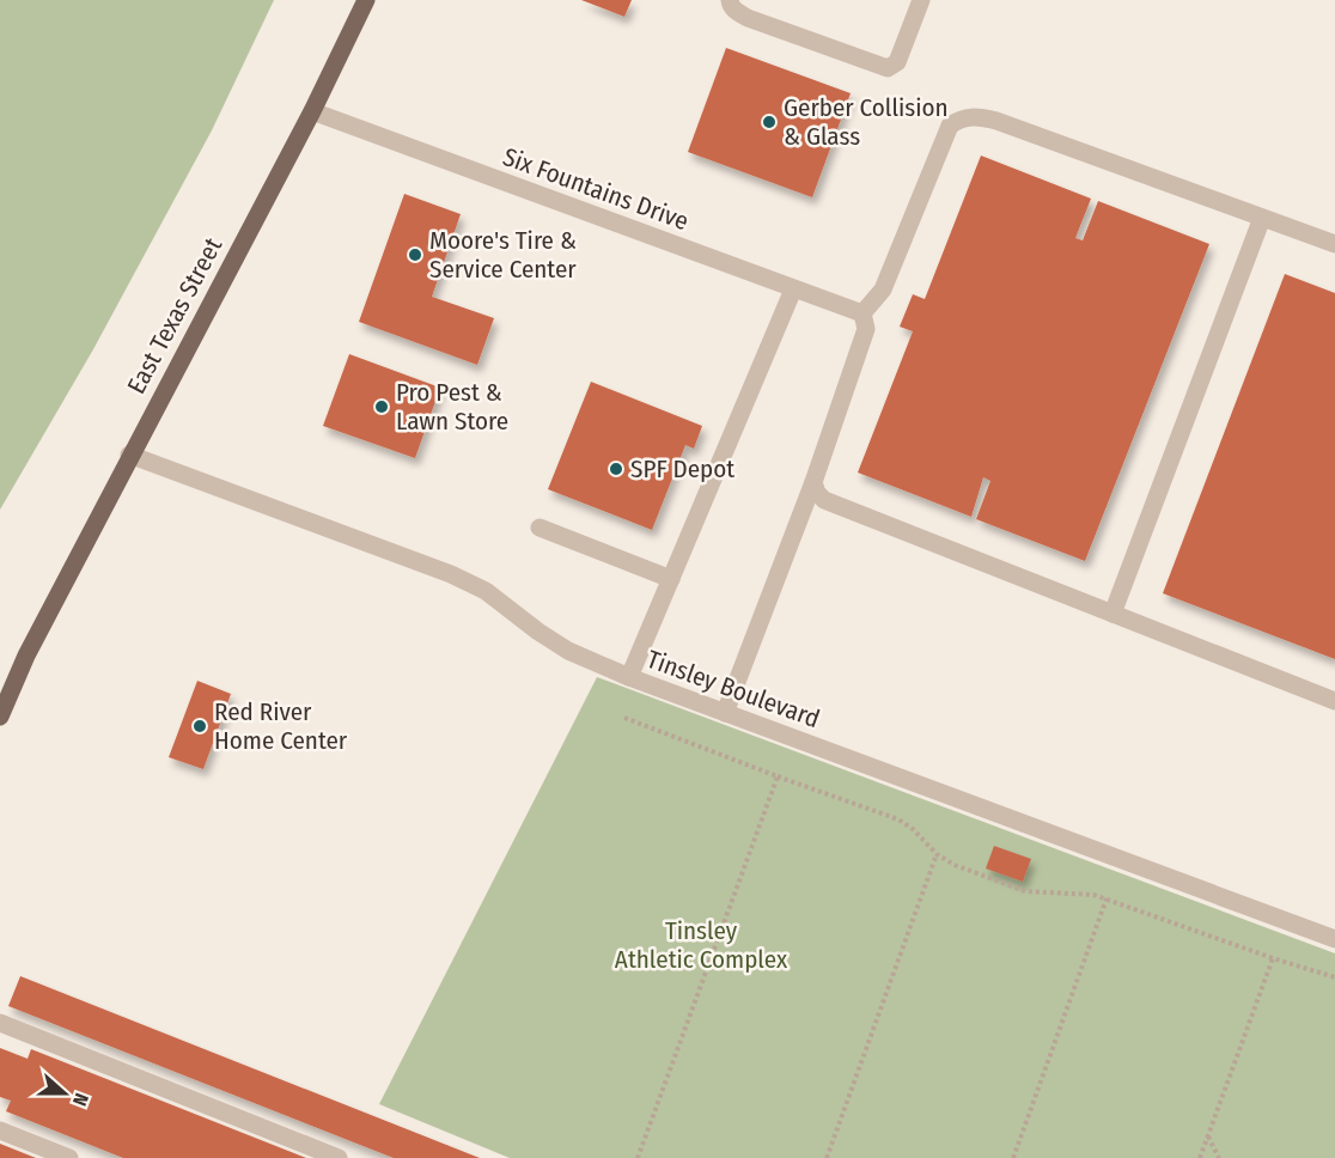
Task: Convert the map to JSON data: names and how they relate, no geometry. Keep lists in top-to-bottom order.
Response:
{
  "streets": {
    "main road": ["East Texas Street"],
    "street": ["Six Fountains Drive", "Tinsley Boulevard"]
  },
  "crossings": [
    ["Six Fountains Drive", "East Texas Street"],
    ["East Texas Street", "Tinsley Boulevard"]
  ],
  "parks": ["Tinsley Athletic Complex"],
  "places": [
    "Gerber Collision & Glass",
    "Moore's Tire & Service Center",
    "Pro Pest & Lawn Store",
    "SPF Depot",
    "Red River Home Center"
  ],
  "north": "right"
}
